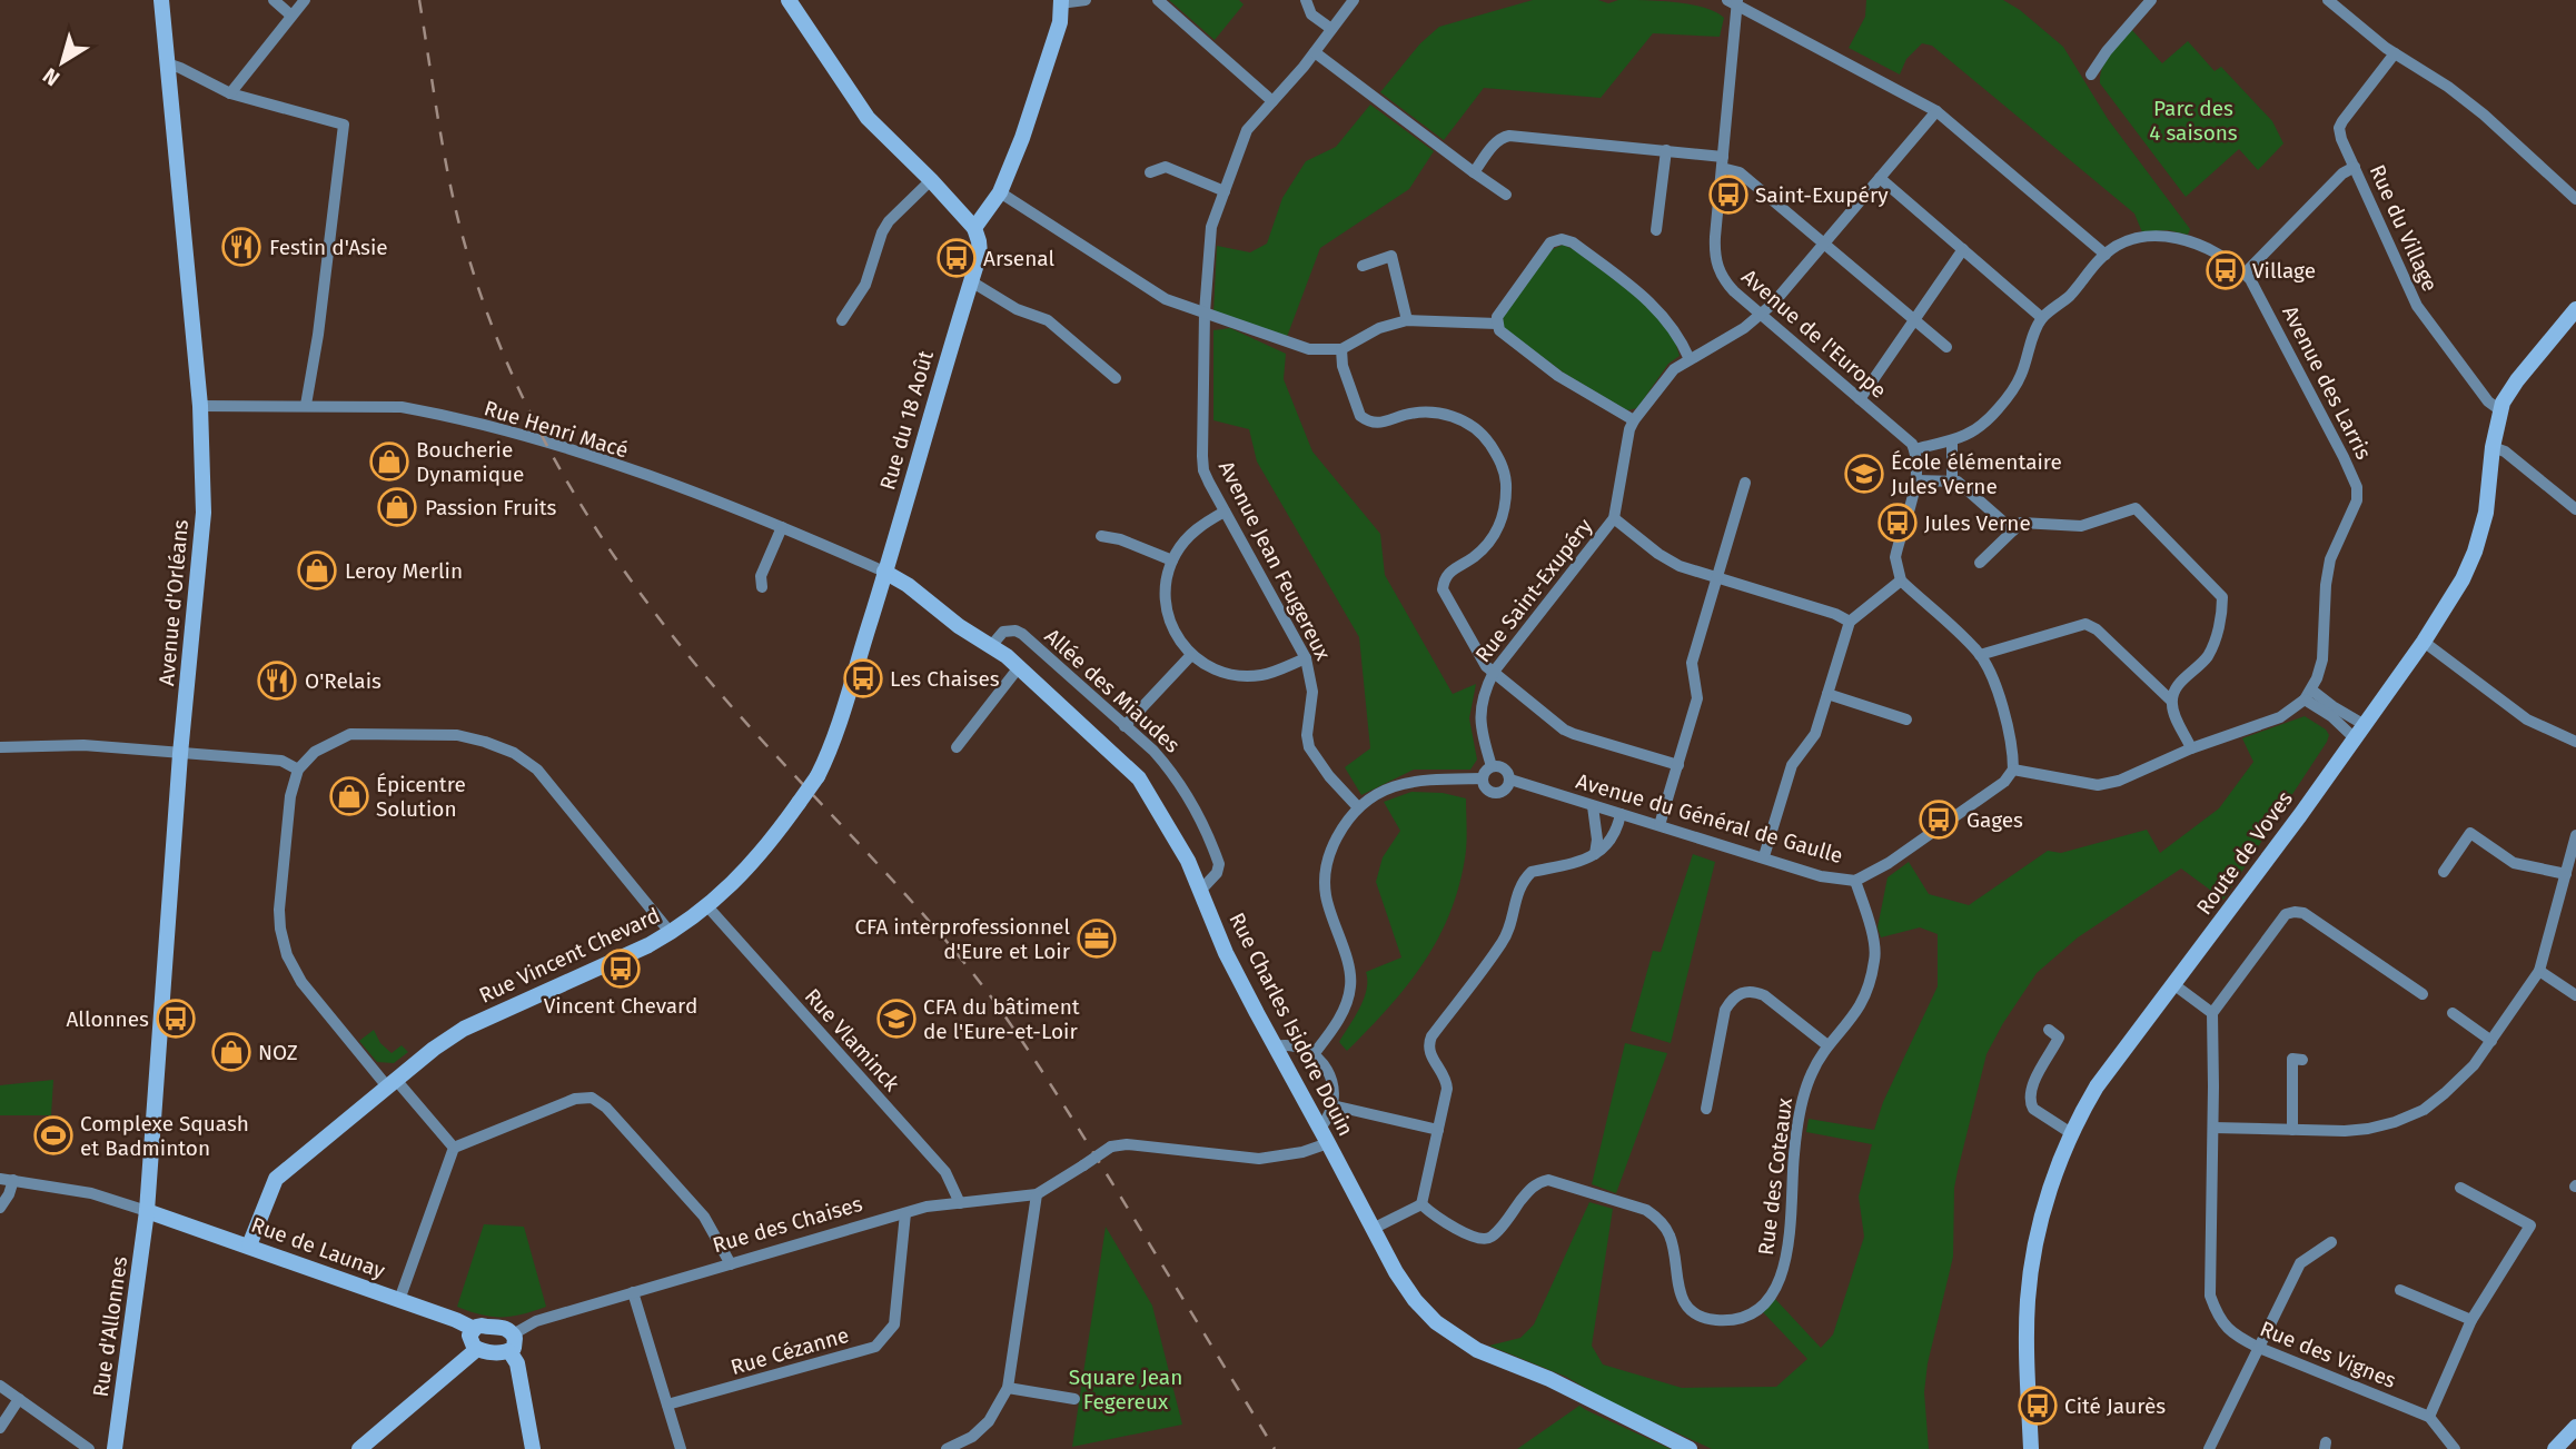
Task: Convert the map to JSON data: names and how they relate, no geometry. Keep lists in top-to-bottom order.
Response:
{
  "streets": {
    "street": [
      "Rue du Village",
      "Avenue de l'Europe",
      "Avenue des Larris",
      "Rue du 18 Août",
      "Rue Henri Macé",
      "Avenue Jean Feugereux",
      "Rue Saint-Exupéry",
      "Avenue d'Orléans",
      "Allée des Miaudes",
      "Avenue du Général de Gaulle",
      "Route de Voves",
      "Rue Vincent Chevard",
      "Rue Charles Isidore Douin",
      "Rue Vlaminck",
      "Rue des Coteaux",
      "Rue des Chaises",
      "Rue de Launay",
      "Rue d'Allonnes",
      "Rue Cézanne",
      "Rue des Vignes"
    ]
  },
  "crossings": [
    ["Rue du Village", "Route de Voves"],
    ["Avenue de l'Europe", "Rue Saint-Exupéry"],
    ["Rue du 18 Août", "Rue Henri Macé"],
    ["Rue du 18 Août", "Rue Vincent Chevard"],
    ["Rue du 18 Août", "Rue Charles Isidore Douin"],
    ["Rue Henri Macé", "Avenue d'Orléans"],
    ["Rue Henri Macé", "Rue Vincent Chevard"],
    ["Rue Henri Macé", "Rue Charles Isidore Douin"],
    ["Rue Saint-Exupéry", "Avenue du Général de Gaulle"],
    ["Avenue d'Orléans", "Rue de Launay"],
    ["Avenue d'Orléans", "Rue d'Allonnes"],
    ["Allée des Miaudes", "Rue Charles Isidore Douin"],
    ["Avenue du Général de Gaulle", "Rue des Coteaux"],
    ["Rue Vincent Chevard", "Rue Charles Isidore Douin"],
    ["Rue Vincent Chevard", "Rue Vlaminck"],
    ["Rue Vincent Chevard", "Rue de Launay"],
    ["Rue Charles Isidore Douin", "Rue des Chaises"],
    ["Rue Vlaminck", "Rue des Chaises"],
    ["Rue des Chaises", "Rue de Launay"],
    ["Rue des Chaises", "Rue Cézanne"],
    ["Rue de Launay", "Rue d'Allonnes"]
  ],
  "parks": ["Parc des 4 saisons", "Square Jean Fegereux"],
  "places": {
    "bus stop": [
      "Saint-Exupéry",
      "Arsenal",
      "Village",
      "Jules Verne",
      "Les Chaises",
      "Gages",
      "Vincent Chevard",
      "Allonnes",
      "Cité Jaurès"
    ],
    "restaurant": ["Festin d'Asie", "O'Relais"],
    "shop": [
      "Boucherie Dynamique",
      "Passion Fruits",
      "Leroy Merlin",
      "Épicentre Solution",
      "NOZ"
    ],
    "school or university": ["École élémentaire Jules Verne", "CFA du bâtiment de l'Eure-et-Loir"],
    "office": ["CFA interprofessionnel d'Eure et Loir"],
    "sports": ["Complexe Squash et Badminton"]
  },
  "north": "bottom left"
}
